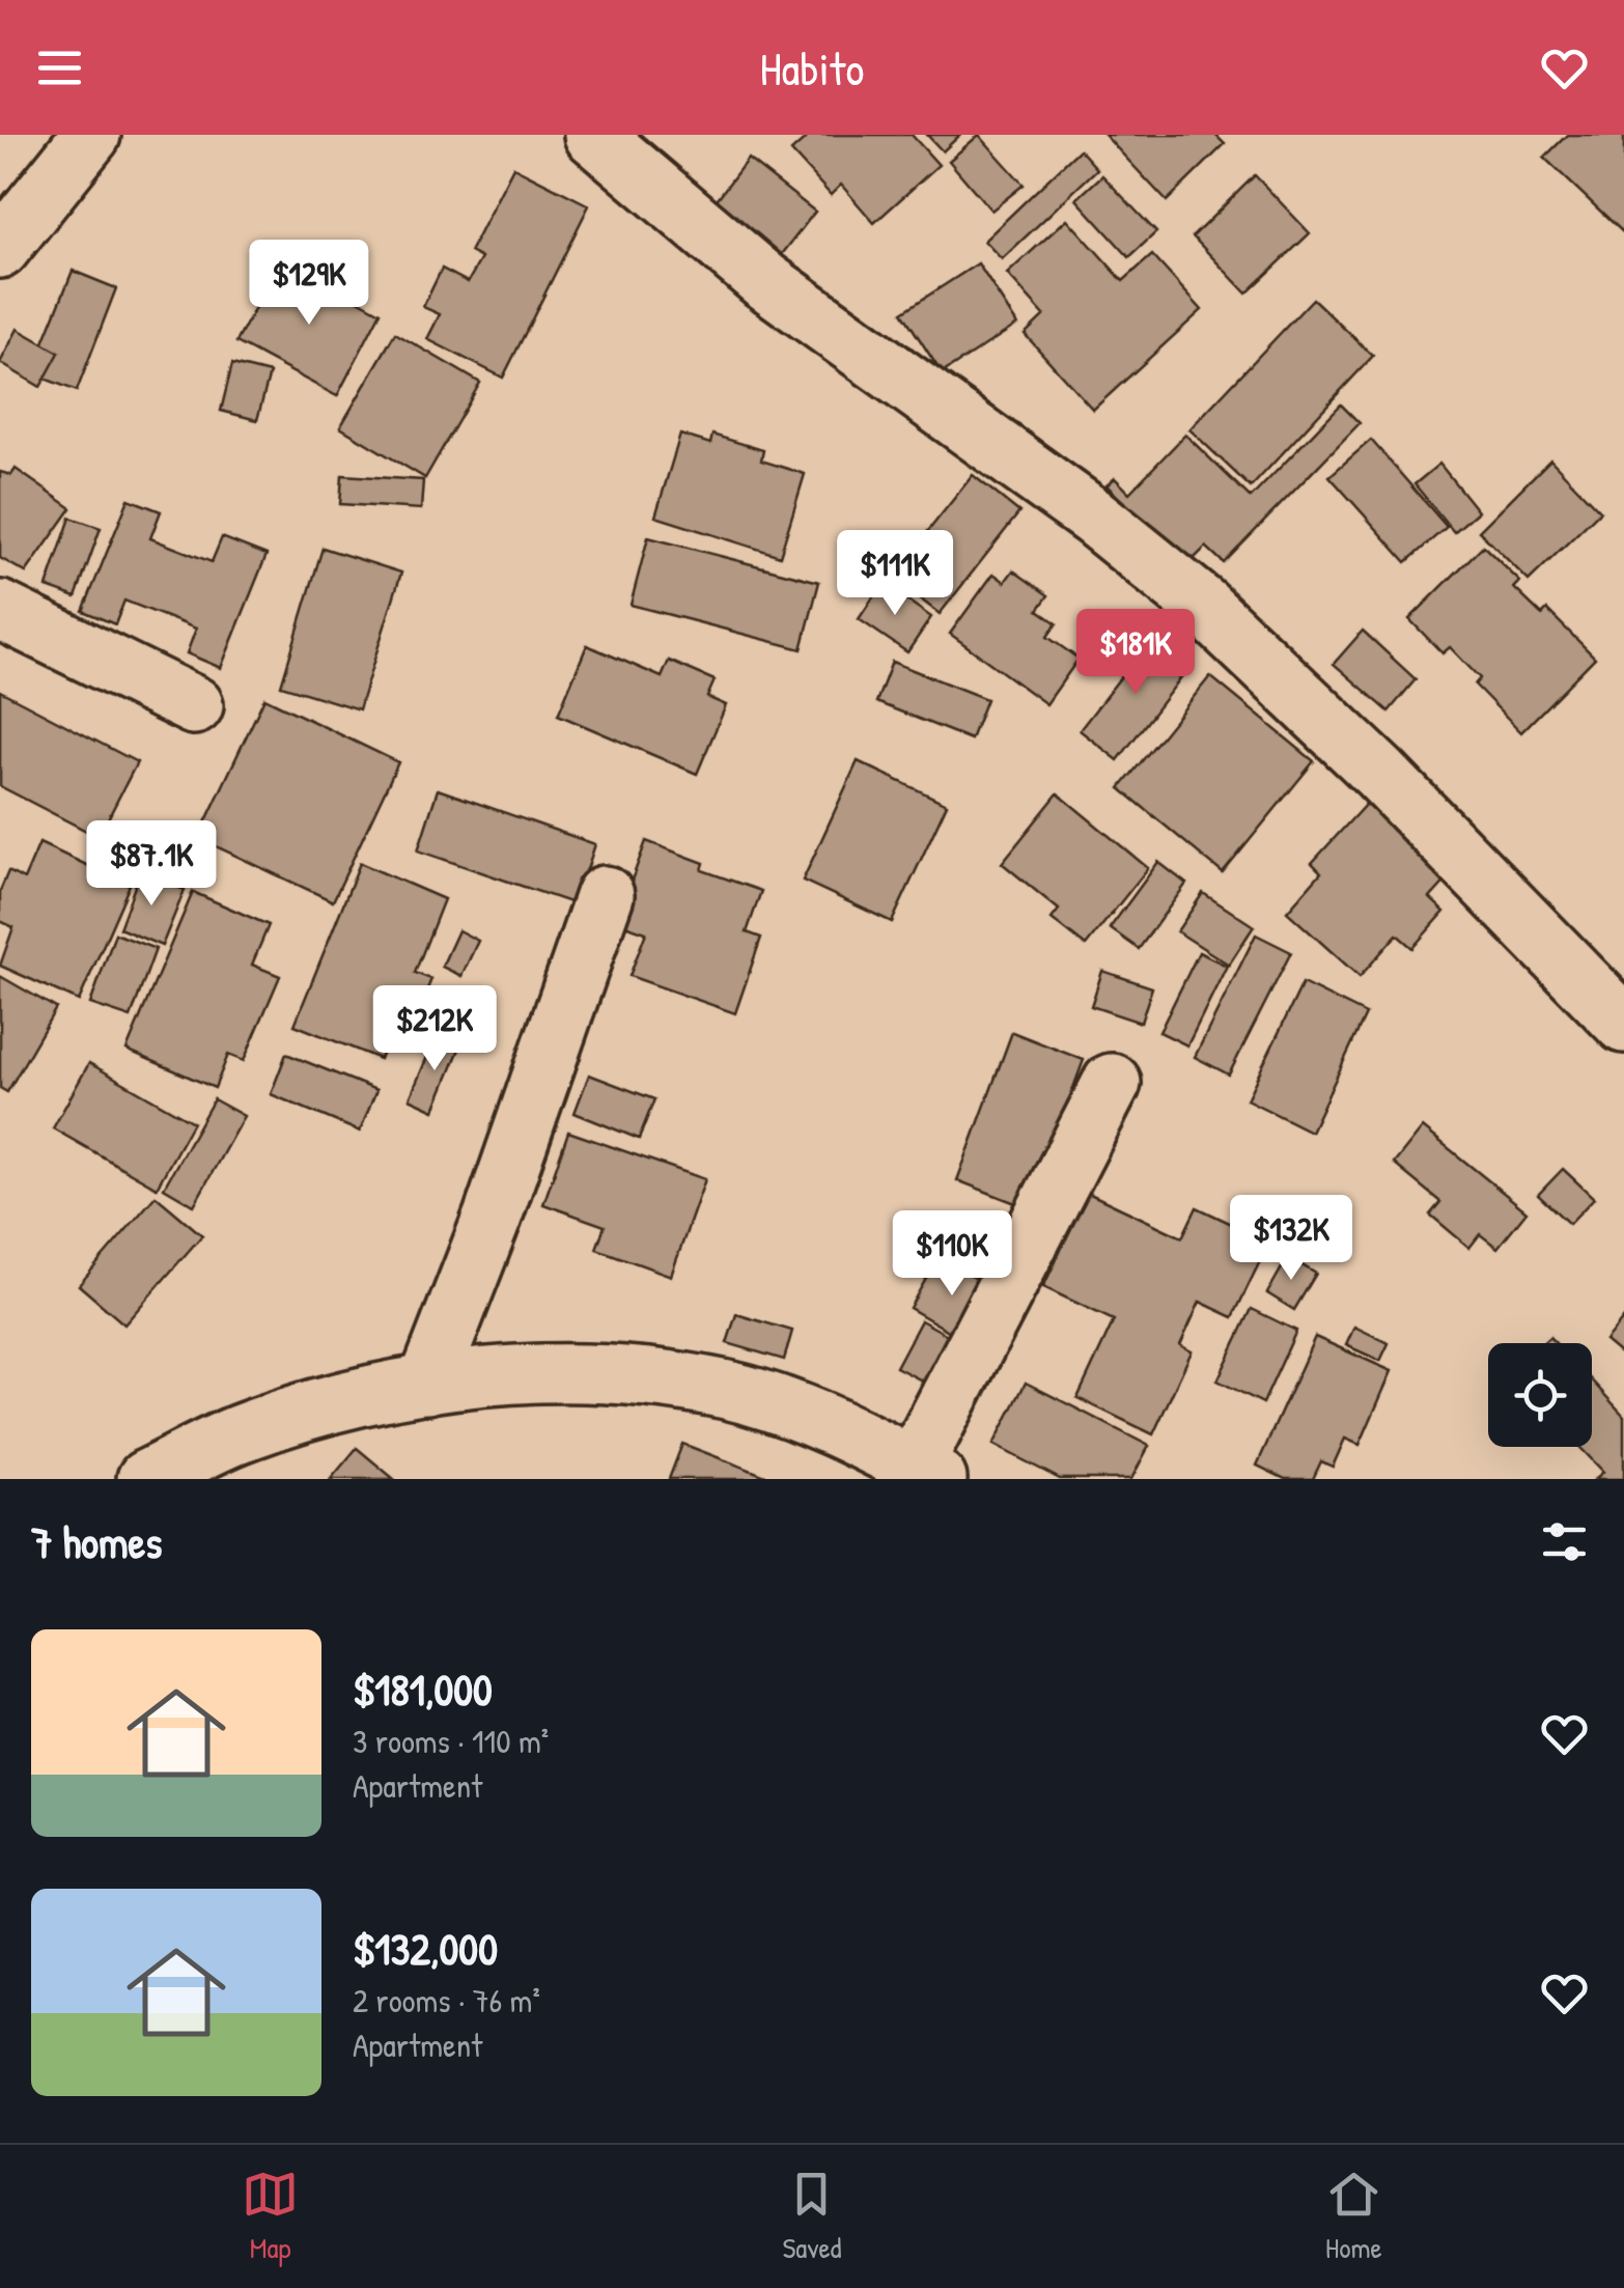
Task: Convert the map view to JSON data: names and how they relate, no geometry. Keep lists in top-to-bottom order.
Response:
{
  "page": {
    "header": "Habito",
    "price": [
      "$129K",
      "$111K",
      "$181K",
      "$87.1K",
      "$212K",
      "$132K",
      "$110K"
    ],
    "heading": "7 homes",
    "list": [
      {
        "name": "$181,000",
        "note": "3 rooms · 110 m² · Apartment"
      },
      {
        "name": "$132,000",
        "note": "2 rooms · 76 m² · Apartment"
      }
    ],
    "tabs": ["Map", "Saved", "Home"]
  }
}
